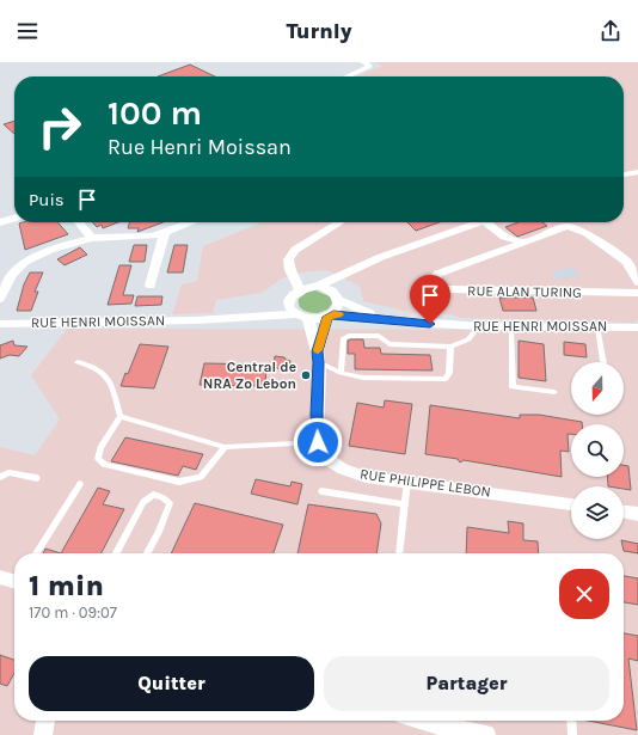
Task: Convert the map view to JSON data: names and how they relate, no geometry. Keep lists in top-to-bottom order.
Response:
{
  "streets": {
    "street": ["RUE ALAN TURING", "RUE HENRI MOISSAN", "RUE PHILIPPE LEBON"]
  },
  "places": ["Central de NRA Zo Lebon"],
  "north": "bottom",
  "page": {
    "header": "Turnly",
    "turn": ["100 m", "Rue Henri Moissan"],
    "then": "Puis",
    "heading": ["1 min", "170 m · 09:07"],
    "buttons": ["Quitter", "Partager"]
  }
}
